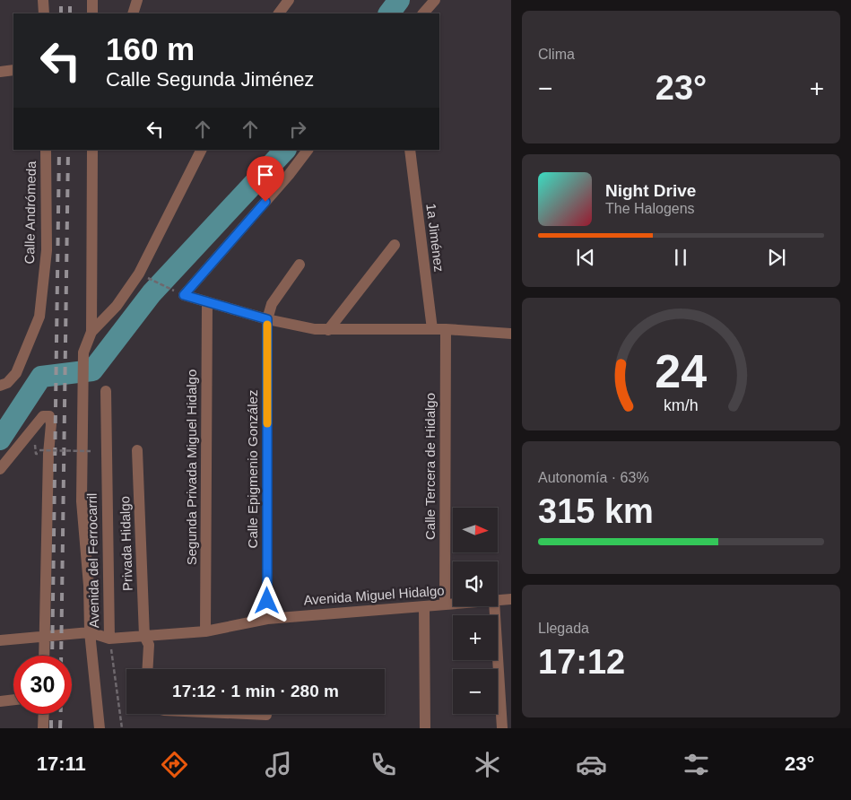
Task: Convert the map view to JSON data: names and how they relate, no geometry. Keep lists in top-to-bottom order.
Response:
{
  "streets": {
    "street": [
      "Calle Andrómeda",
      "1a Jiménez",
      "Calle Tercera de Hidalgo",
      "Segunda Privada Miguel Hidalgo",
      "Calle Epigmenio González",
      "Privada Hidalgo",
      "Avenida del Ferrocarril",
      "Avenida Miguel Hidalgo"
    ]
  },
  "crossings": [
    ["Calle Tercera de Hidalgo", "Avenida Miguel Hidalgo"],
    ["Segunda Privada Miguel Hidalgo", "Avenida Miguel Hidalgo"],
    ["Calle Epigmenio González", "Avenida Miguel Hidalgo"],
    ["Privada Hidalgo", "Avenida Miguel Hidalgo"],
    ["Avenida del Ferrocarril", "Avenida Miguel Hidalgo"]
  ],
  "north": "right",
  "page": {
    "tile": [
      "Clima",
      ["Autonomía · 63%", "315 km"],
      ["Llegada", "17:12"]
    ],
    "turn": ["160 m", "Calle Segunda Jiménez"],
    "heat": ["−", "23°", "+"],
    "song": ["Night Drive", "The Halogens"],
    "map_buttons": ["+", "−"],
    "limit": "30",
    "trip": "17:12 · 1 min · 280 m",
    "tabs": ["17:11", "23°"],
    "gauge": ["24", "km/h"]
  }
}
